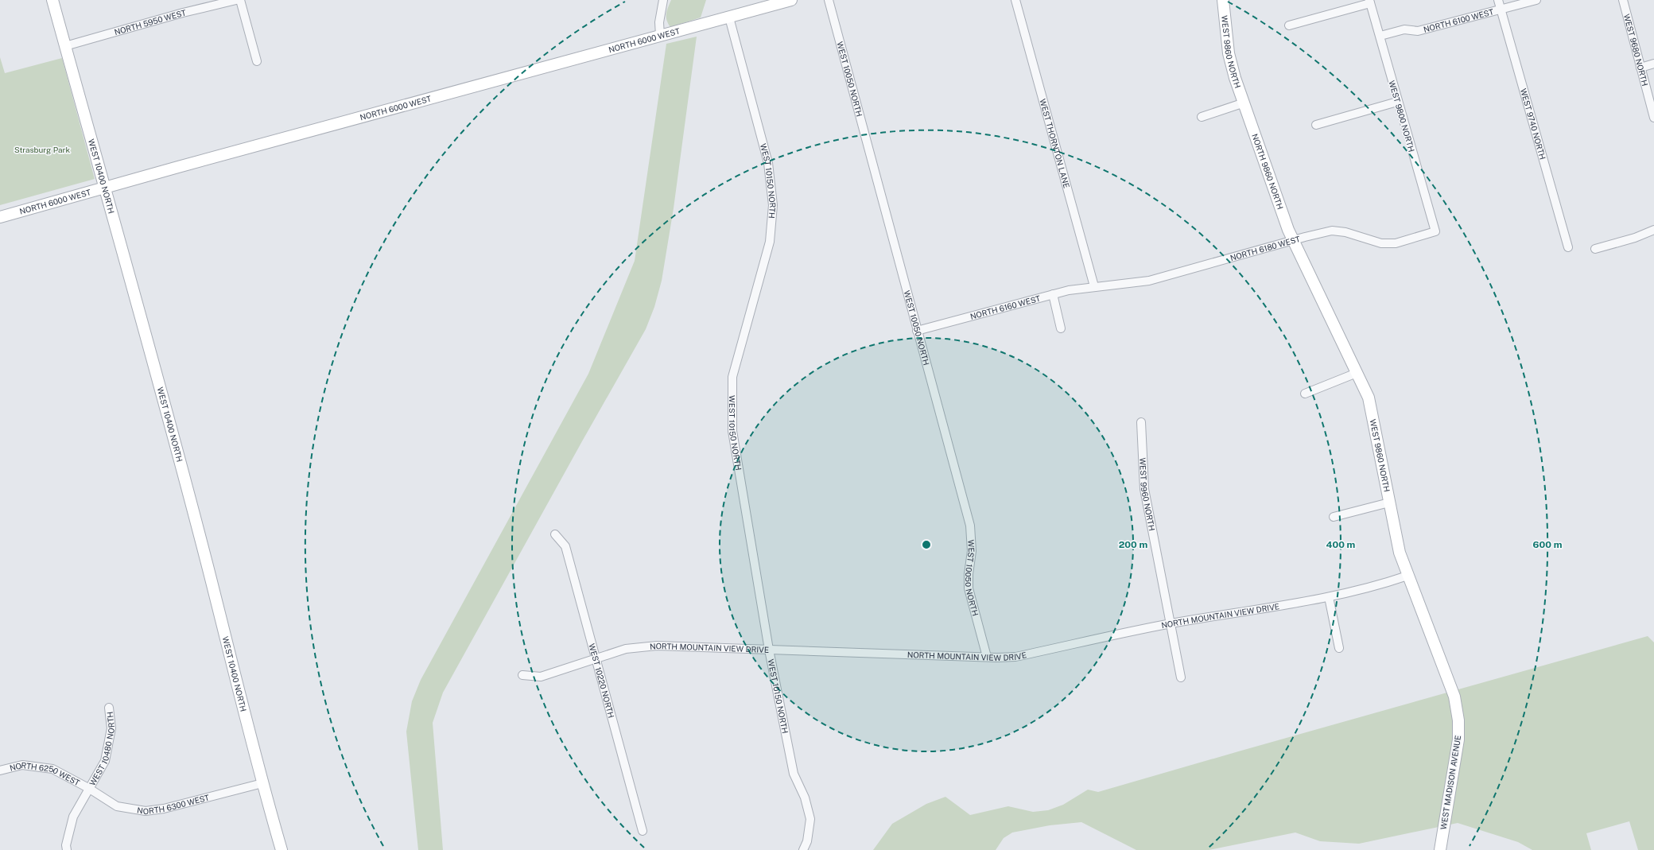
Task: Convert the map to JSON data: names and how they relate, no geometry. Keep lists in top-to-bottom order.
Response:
{
  "streets": {
    "street": [
      "NORTH 6100 WEST",
      "NORTH 5950 WEST",
      "NORTH 6000 WEST",
      "WEST 9680 NORTH",
      "WEST 9860 NORTH",
      "WEST 10050 NORTH",
      "WEST 9800 NORTH",
      "WEST 9740 NORTH",
      "WEST THORNTON LANE",
      "NORTH 9860 NORTH",
      "WEST 10400 NORTH",
      "WEST 10150 NORTH",
      "NORTH 6180 WEST",
      "NORTH 6160 WEST",
      "WEST 9960 NORTH",
      "NORTH MOUNTAIN VIEW DRIVE",
      "WEST 10220 NORTH",
      "WEST 10480 NORTH",
      "NORTH 6250 WEST",
      "WEST MADISON AVENUE",
      "NORTH 6300 WEST"
    ]
  },
  "crossings": [
    ["NORTH 6100 WEST", "WEST 9800 NORTH"],
    ["NORTH 6100 WEST", "WEST 9740 NORTH"],
    ["NORTH 5950 WEST", "WEST 10400 NORTH"],
    ["NORTH 6000 WEST", "WEST 10400 NORTH"],
    ["NORTH 6000 WEST", "WEST 10150 NORTH"],
    ["WEST 9860 NORTH", "NORTH 9860 NORTH"],
    ["WEST 9860 NORTH", "NORTH 6180 WEST"],
    ["WEST 9860 NORTH", "NORTH MOUNTAIN VIEW DRIVE"],
    ["WEST 9860 NORTH", "WEST MADISON AVENUE"],
    ["WEST 10050 NORTH", "NORTH 6160 WEST"],
    ["WEST 10050 NORTH", "NORTH MOUNTAIN VIEW DRIVE"],
    ["WEST 9800 NORTH", "NORTH 6180 WEST"],
    ["WEST THORNTON LANE", "NORTH 6180 WEST"],
    ["WEST THORNTON LANE", "NORTH 6160 WEST"],
    ["NORTH 9860 NORTH", "NORTH 6180 WEST"],
    ["WEST 10400 NORTH", "NORTH 6300 WEST"],
    ["WEST 10150 NORTH", "NORTH MOUNTAIN VIEW DRIVE"],
    ["NORTH 6180 WEST", "NORTH 6160 WEST"],
    ["WEST 9960 NORTH", "NORTH MOUNTAIN VIEW DRIVE"],
    ["NORTH MOUNTAIN VIEW DRIVE", "WEST 10220 NORTH"],
    ["WEST 10480 NORTH", "NORTH 6250 WEST"],
    ["WEST 10480 NORTH", "NORTH 6300 WEST"],
    ["NORTH 6250 WEST", "NORTH 6300 WEST"]
  ],
  "parks": ["Strasburg Park"],
  "rings": ["200 m", "400 m", "600 m"]
}
